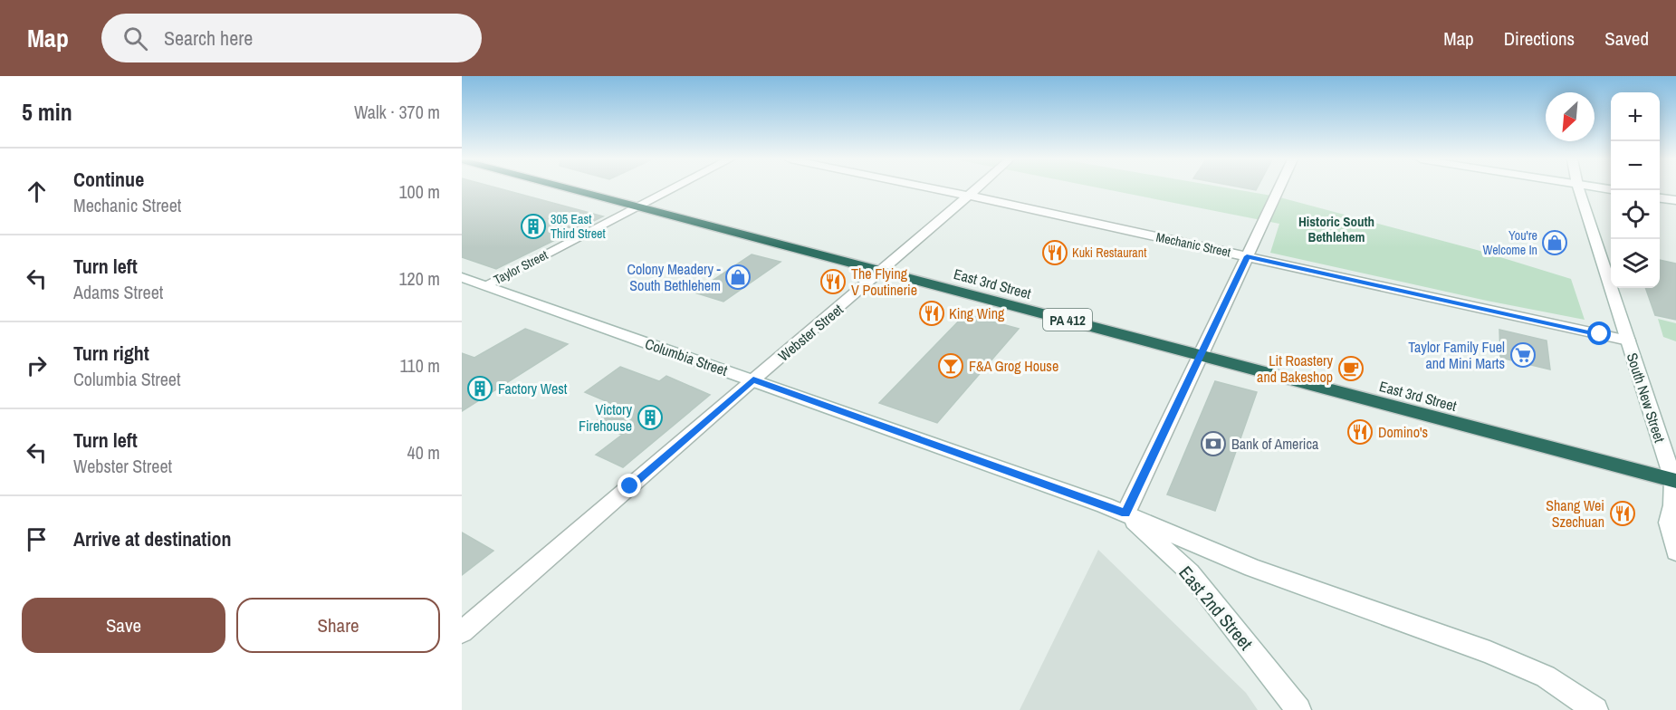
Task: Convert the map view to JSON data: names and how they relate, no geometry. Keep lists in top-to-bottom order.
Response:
{
  "streets": {
    "highway": ["East 3rd Street", "PA 412"],
    "street": [
      "Mechanic Street",
      "Taylor Street",
      "Webster Street",
      "Columbia Street",
      "South New Street",
      "East 2nd Street"
    ]
  },
  "crossings": [
    ["Mechanic Street", "Webster Street"],
    ["Mechanic Street", "South New Street"],
    ["Taylor Street", "East 3rd Street"],
    ["Taylor Street", "Columbia Street"],
    ["East 3rd Street", "Webster Street"],
    ["East 3rd Street", "South New Street"],
    ["Webster Street", "Columbia Street"],
    ["Columbia Street", "East 2nd Street"]
  ],
  "districts": ["Historic South Bethlehem"],
  "places": {
    "building": ["305 East Third Street", "Factory West", "Victory Firehouse"],
    "shop": ["You're Welcome In", "Colony Meadery - South Bethlehem"],
    "restaurant": [
      "Kuki Restaurant",
      "The Flying V Poutinerie",
      "King Wing",
      "Domino's",
      "Shang Wei Szechuan"
    ],
    "supermarket": ["Taylor Family Fuel and Mini Marts"],
    "bar": ["F&A Grog House"],
    "cafe": ["Lit Roastery and Bakeshop"],
    "bank": ["Bank of America"]
  },
  "north": "bottom left",
  "page": {
    "header": "Map",
    "search": "Search here",
    "nav": ["Map", "Directions", "Saved"],
    "heading": ["5 min", "Walk · 370 m"],
    "map_buttons": ["+", "−"],
    "list": [
      ["Continue", "Mechanic Street", "100 m"],
      ["Turn left", "Adams Street", "120 m"],
      ["Turn right", "Columbia Street", "110 m"],
      ["Turn left", "Webster Street", "40 m"],
      "Arrive at destination"
    ],
    "buttons": ["Save", "Share"]
  }
}
